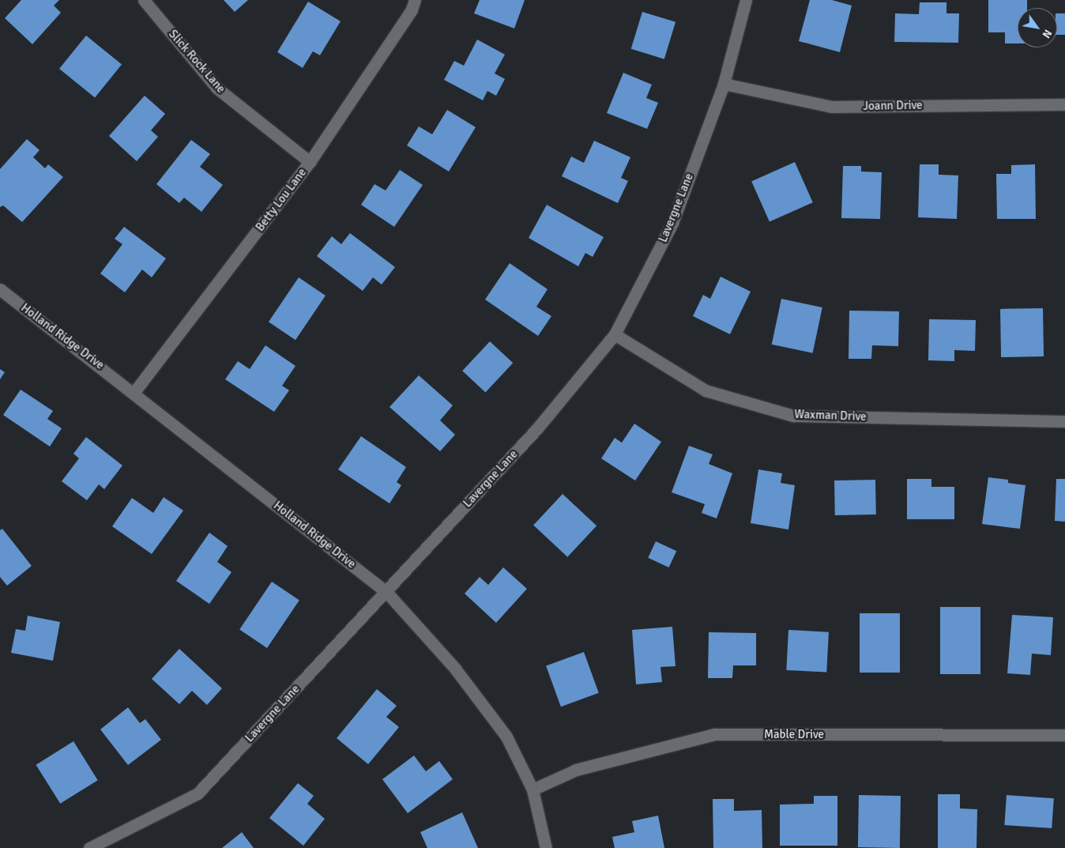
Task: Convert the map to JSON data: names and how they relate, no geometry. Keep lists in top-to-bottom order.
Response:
{
  "streets": {
    "street": [
      "Slick Rock Lane",
      "Joann Drive",
      "Betty Lou Lane",
      "Lavergne Lane",
      "Holland Ridge Drive",
      "Waxman Drive",
      "Mable Drive"
    ]
  },
  "crossings": [
    ["Slick Rock Lane", "Betty Lou Lane"],
    ["Joann Drive", "Lavergne Lane"],
    ["Betty Lou Lane", "Holland Ridge Drive"],
    ["Lavergne Lane", "Holland Ridge Drive"],
    ["Lavergne Lane", "Waxman Drive"],
    ["Holland Ridge Drive", "Mable Drive"]
  ],
  "north": "bottom right"
}
